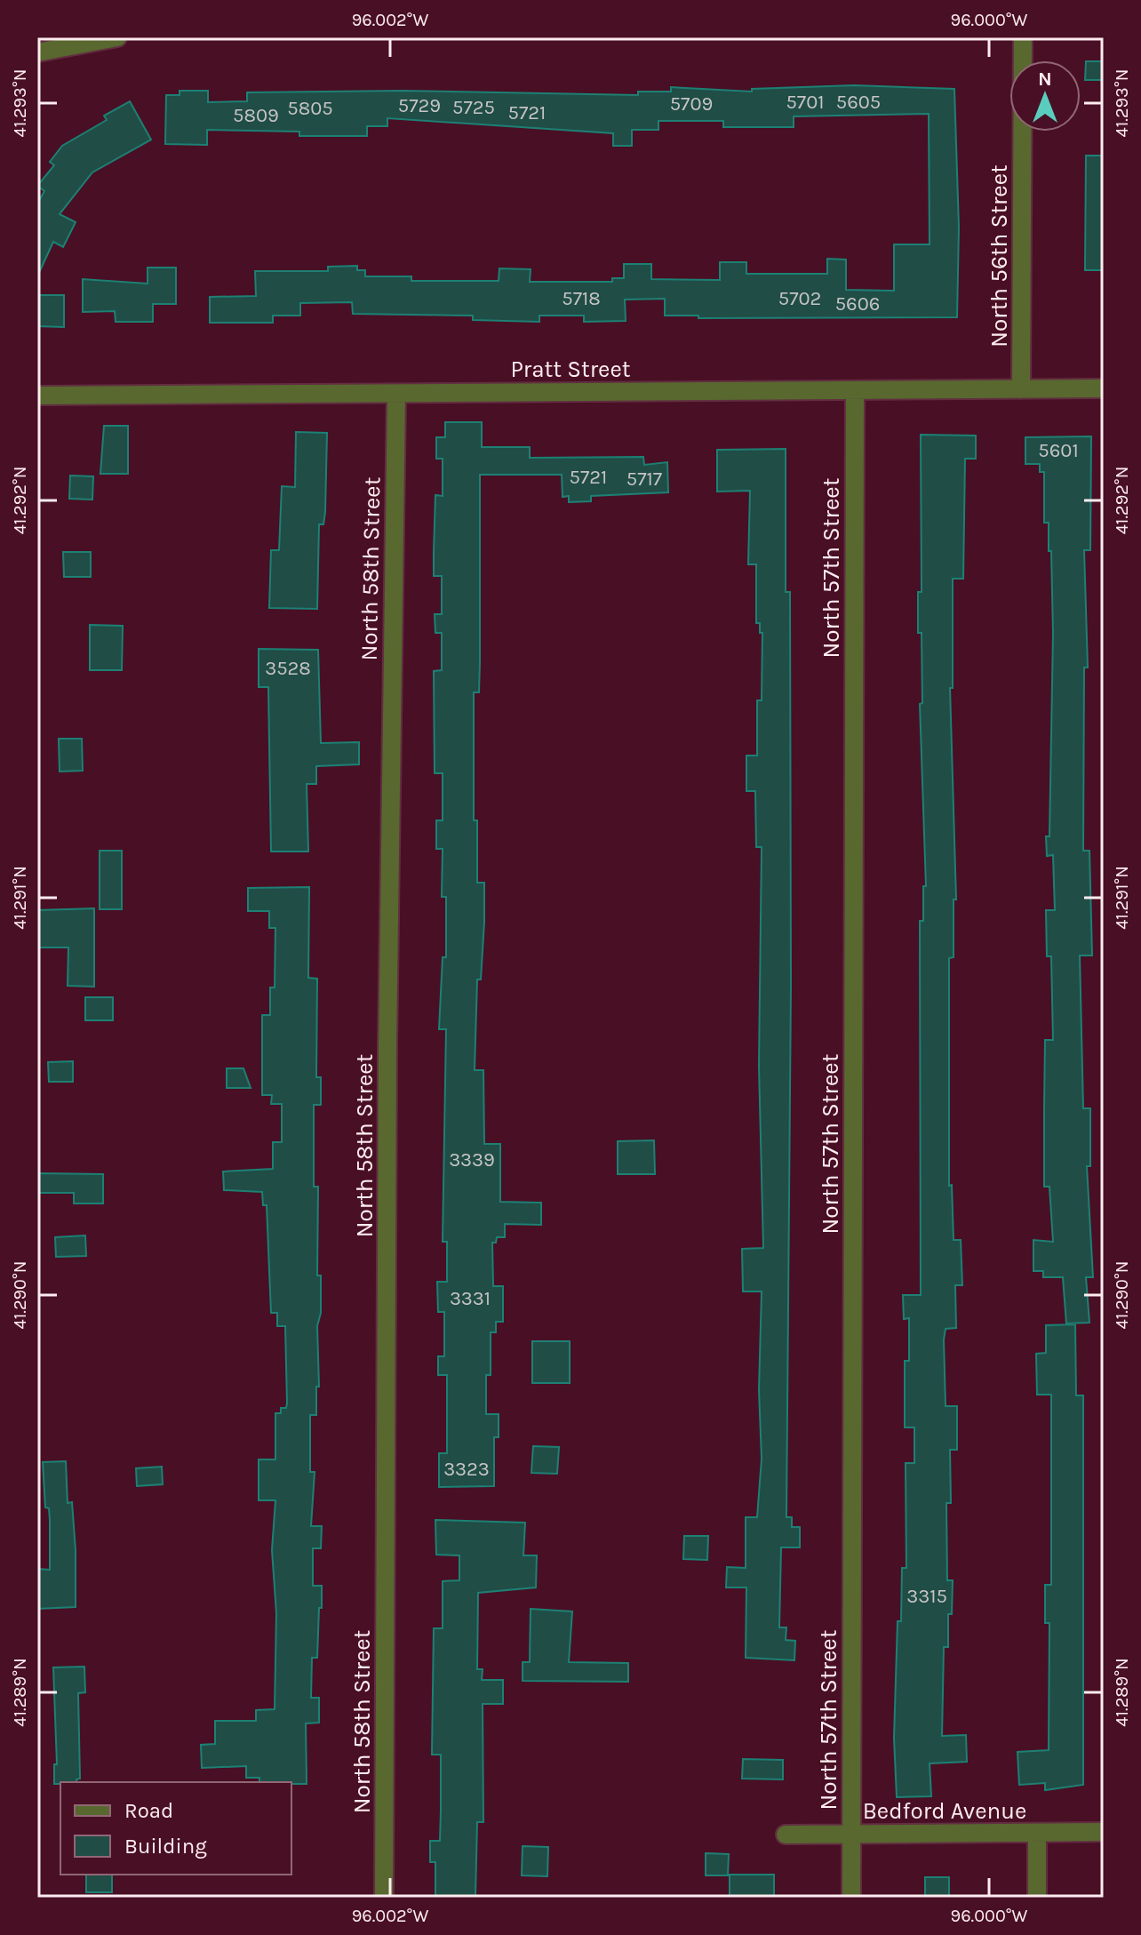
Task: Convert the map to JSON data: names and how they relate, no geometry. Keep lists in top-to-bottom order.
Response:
{
  "streets": {
    "street": [
      "North 56th Street",
      "Pratt Street",
      "North 57th Street",
      "North 58th Street",
      "Bedford Avenue"
    ]
  },
  "crossings": [
    ["North 56th Street", "Pratt Street"],
    ["Pratt Street", "North 57th Street"],
    ["Pratt Street", "North 58th Street"],
    ["North 57th Street", "Bedford Avenue"]
  ],
  "house_numbers": [
    "5701",
    "5605",
    "5709",
    "5729",
    "5725",
    "5805",
    "5721",
    "5809",
    "5718",
    "5702",
    "5606",
    "5601",
    "5721",
    "5717",
    "3528",
    "3339",
    "3331",
    "3323",
    "3315"
  ],
  "legend": ["Road", "Building"],
  "north": "top",
  "coordinates": [
    "96.002°W",
    "96.000°W",
    "41.293°N",
    "41.292°N",
    "41.291°N",
    "41.290°N",
    "41.289°N"
  ]
}
